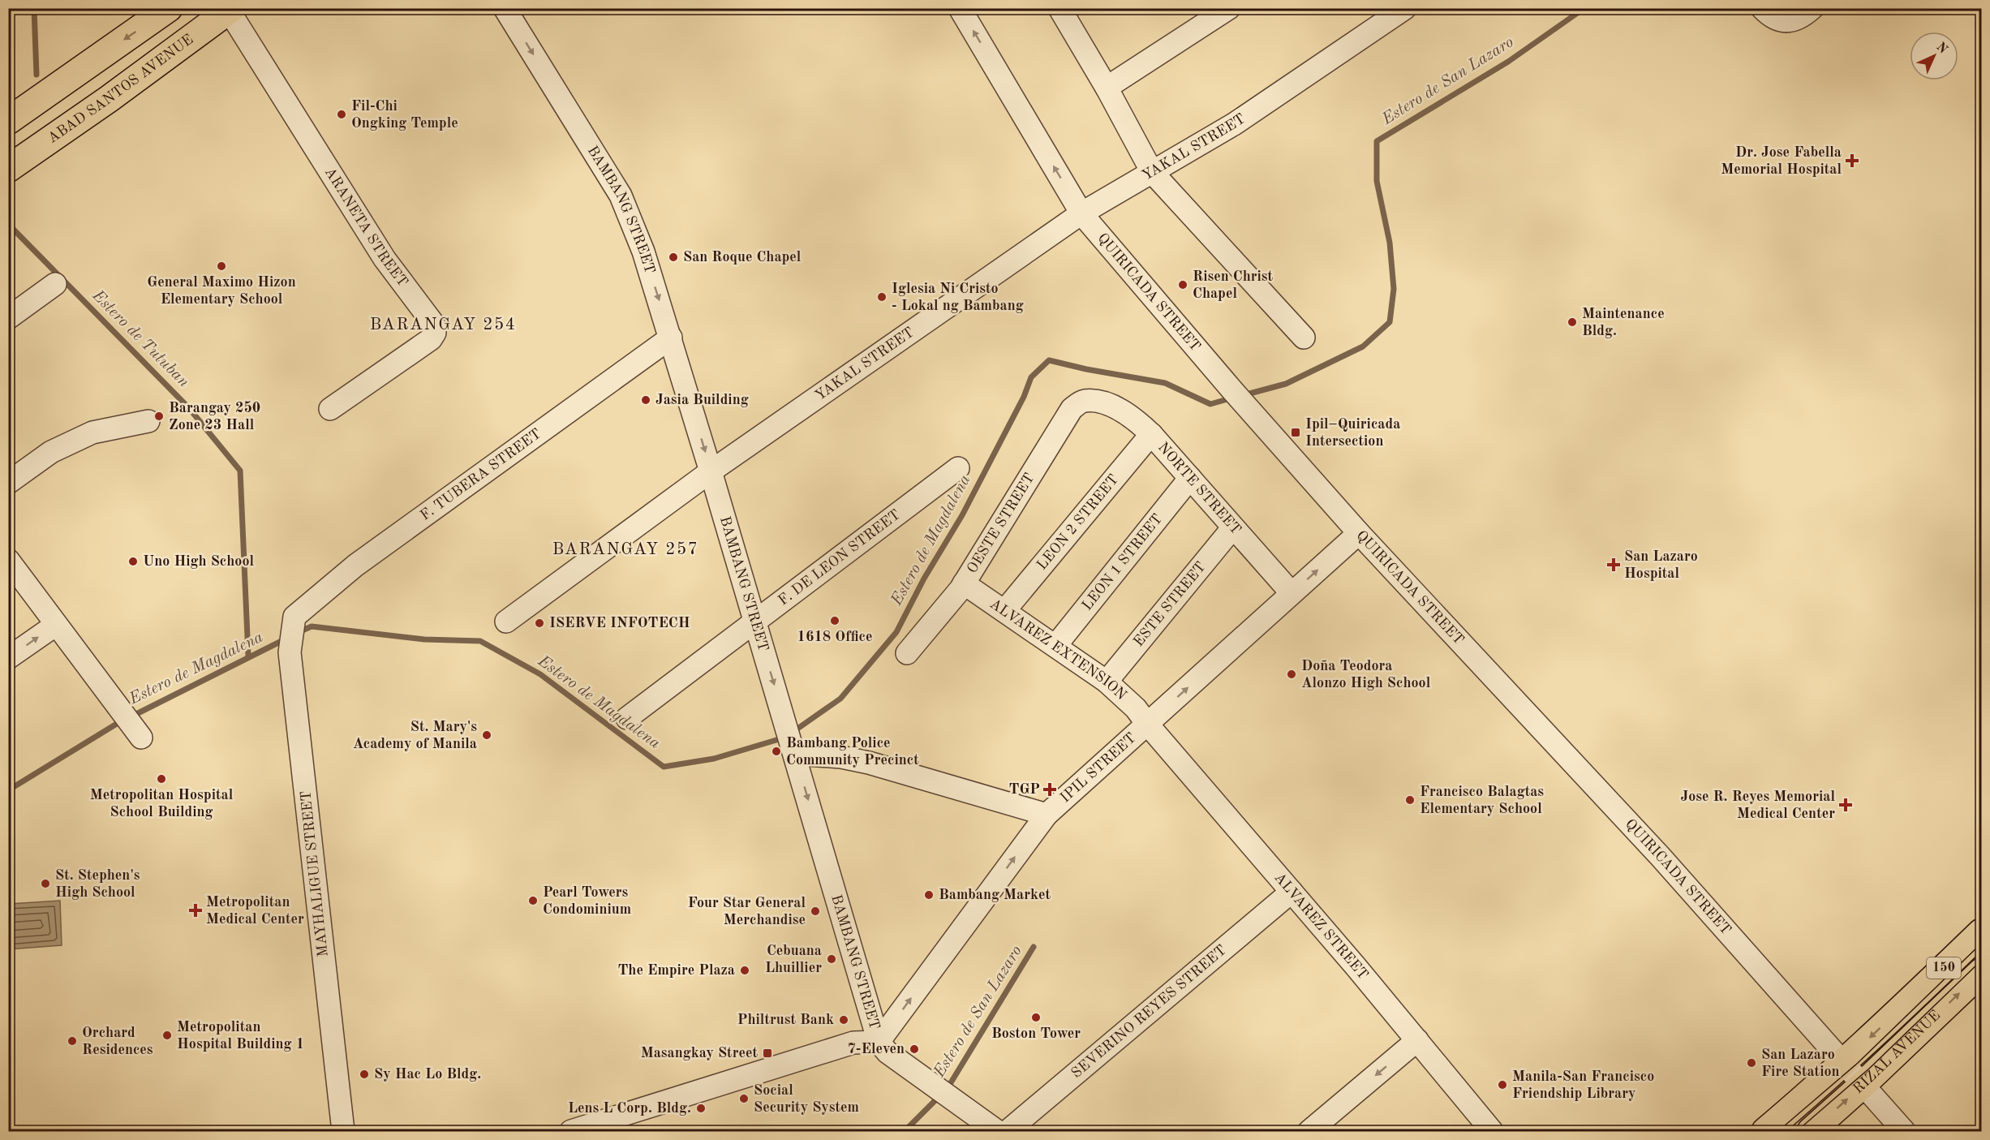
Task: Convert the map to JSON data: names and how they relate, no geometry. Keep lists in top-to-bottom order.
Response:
{
  "streets": {
    "main road": ["ABAD SANTOS AVENUE", "150", "RIZAL AVENUE"],
    "street": [
      "YAKAL STREET",
      "BAMBANG STREET",
      "ARANETA STREET",
      "QUIRICADA STREET",
      "F. TUBERA STREET",
      "NORTE STREET",
      "LEON 2 STREET",
      "OESTE STREET",
      "F. DE LEON STREET",
      "LEON 1 STREET",
      "ESTE STREET",
      "ALVAREZ EXTENSION",
      "IPIL STREET",
      "MAYHALIGUE STREET",
      "ALVAREZ STREET",
      "SEVERINO REYES STREET"
    ]
  },
  "crossings": [
    ["ABAD SANTOS AVENUE", "ARANETA STREET"],
    ["YAKAL STREET", "BAMBANG STREET"],
    ["YAKAL STREET", "QUIRICADA STREET"],
    ["BAMBANG STREET", "F. TUBERA STREET"],
    ["BAMBANG STREET", "F. DE LEON STREET"],
    ["BAMBANG STREET", "IPIL STREET"],
    ["QUIRICADA STREET", "IPIL STREET"],
    ["QUIRICADA STREET", "RIZAL AVENUE"],
    ["F. TUBERA STREET", "MAYHALIGUE STREET"],
    ["NORTE STREET", "LEON 2 STREET"],
    ["NORTE STREET", "OESTE STREET"],
    ["NORTE STREET", "LEON 1 STREET"],
    ["NORTE STREET", "ESTE STREET"],
    ["NORTE STREET", "IPIL STREET"],
    ["LEON 2 STREET", "ALVAREZ EXTENSION"],
    ["OESTE STREET", "ALVAREZ EXTENSION"],
    ["LEON 1 STREET", "ALVAREZ EXTENSION"],
    ["ESTE STREET", "ALVAREZ EXTENSION"],
    ["ALVAREZ EXTENSION", "IPIL STREET"],
    ["ALVAREZ EXTENSION", "ALVAREZ STREET"],
    ["IPIL STREET", "ALVAREZ STREET"],
    ["ALVAREZ STREET", "SEVERINO REYES STREET"]
  ],
  "one_way": ["BAMBANG STREET", "IPIL STREET"],
  "districts": ["BARANGAY 254", "BARANGAY 257"],
  "water": ["Estero de San Lazaro", "Estero de Tutuban", "Estero de Magdalena"],
  "places": {
    "other": [
      "Fil-Chi Ongking Temple",
      "San Roque Chapel",
      "General Maximo Hizon Elementary School",
      "Risen Christ Chapel",
      "Iglesia Ni Cristo - Lokal ng Bambang",
      "Maintenance Bldg.",
      "Jasia Building",
      "Barangay 250 Zone 23 Hall",
      "Uno High School",
      "1618 Office",
      "ISERVE INFOTECH",
      "Doña Teodora Alonzo High School",
      "St. Mary's Academy of Manila",
      "Bambang Police Community Precinct",
      "Metropolitan Hospital School Building",
      "Francisco Balagtas Elementary School",
      "St. Stephen's High School",
      "Bambang Market",
      "Pearl Towers Condominium",
      "Four Star General Merchandise",
      "Cebuana Lhuillier",
      "The Empire Plaza",
      "Boston Tower",
      "Philtrust Bank",
      "Metropolitan Hospital Building 1",
      "Orchard Residences",
      "7-Eleven",
      "San Lazaro Fire Station",
      "Sy Hac Lo Bldg.",
      "Manila-San Francisco Friendship Library",
      "Social Security System",
      "Lens L Corp. Bldg."
    ],
    "health": [
      "Dr. Jose Fabella Memorial Hospital",
      "San Lazaro Hospital",
      "TGP",
      "Jose R. Reyes Memorial Medical Center",
      "Metropolitan Medical Center"
    ],
    "transit": ["Ipil–Quiricada Intersection", "Masangkay Street"]
  },
  "north": "top right"
}
